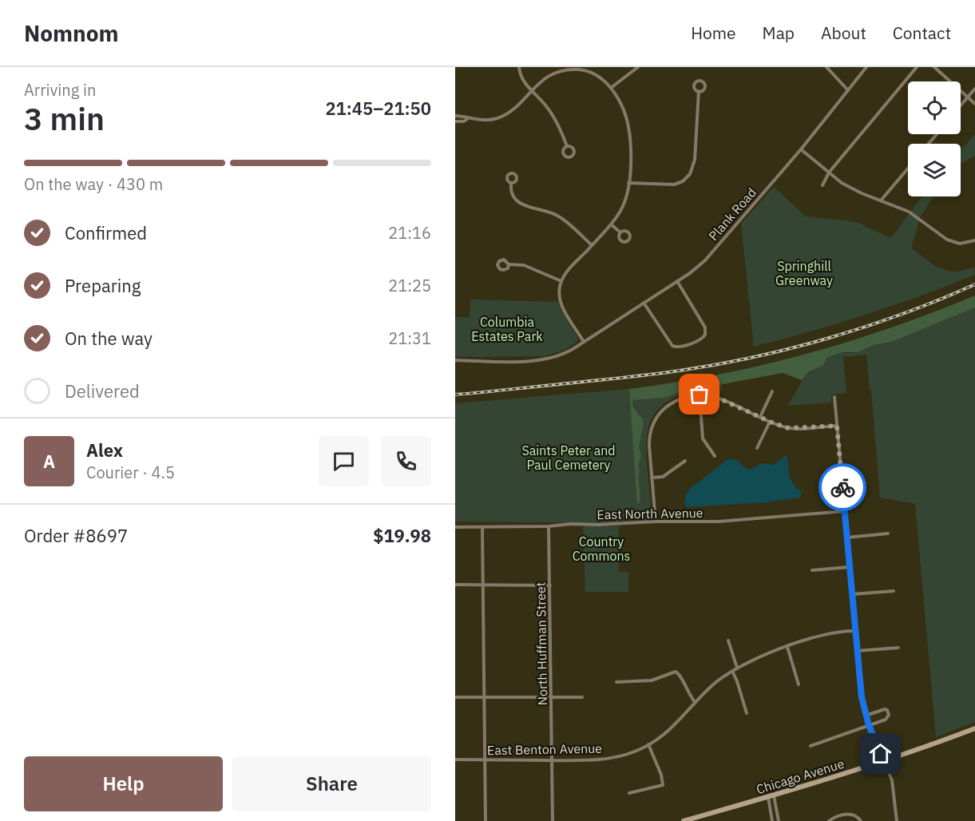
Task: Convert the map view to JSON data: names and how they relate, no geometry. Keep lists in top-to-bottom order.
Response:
{
  "streets": {
    "main road": ["Chicago Avenue"],
    "street": [
      "Plank Road",
      "East North Avenue",
      "North Huffman Street",
      "East Benton Avenue"
    ]
  },
  "crossings": [
    ["East North Avenue", "North Huffman Street"],
    ["North Huffman Street", "East Benton Avenue"]
  ],
  "parks": [
    "Springhill Greenway",
    "Columbia Estates Park",
    "Saints Peter and Paul Cemetery",
    "Country Commons"
  ],
  "page": {
    "header": "Nomnom",
    "nav": [
      "Home",
      "Map",
      "About",
      "Contact"
    ],
    "heading": ["3 min", "Arriving in", "21:45–21:50"],
    "panel": [
      "Alex",
      "Courier · 4.5",
      "Order #8697",
      "$19.98"
    ],
    "bar": "On the way · 430 m",
    "list": [
      ["Confirmed", "21:16"],
      ["Preparing", "21:25"],
      ["On the way", "21:31"],
      "Delivered"
    ],
    "round": "A",
    "buttons": ["Help", "Share"]
  }
}
